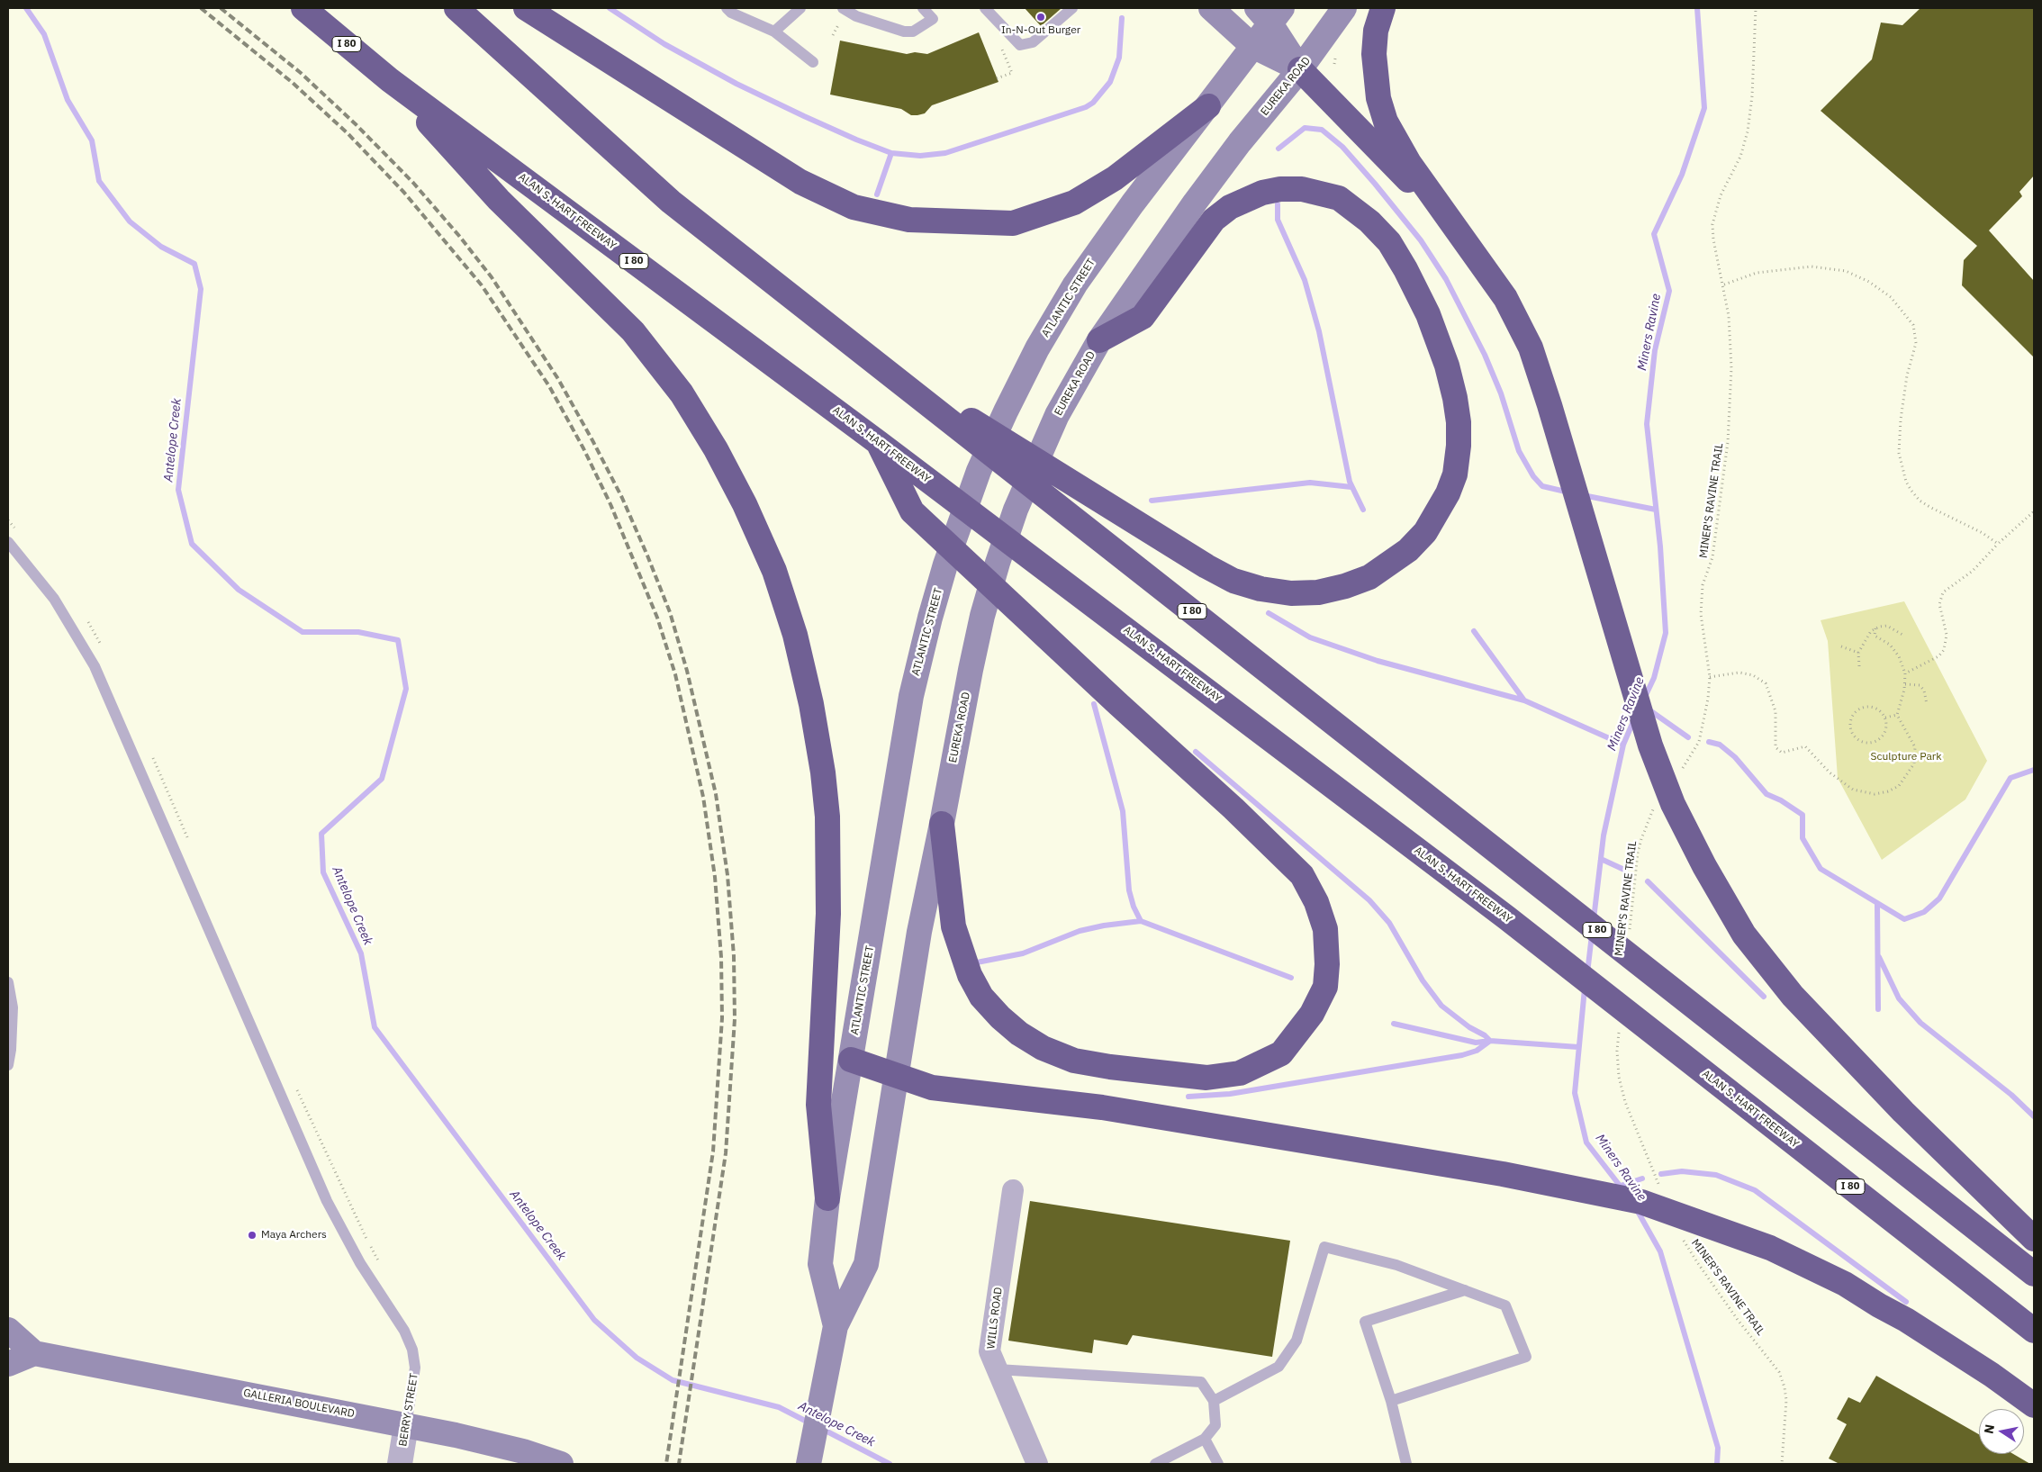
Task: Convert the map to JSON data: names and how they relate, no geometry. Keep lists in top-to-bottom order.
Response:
{
  "streets": {
    "highway": ["I 80", "ALAN S. HART FREEWAY"],
    "main road": ["EUREKA ROAD", "ATLANTIC STREET", "GALLERIA BOULEVARD"],
    "street": ["WILLS ROAD", "BERRY STREET"],
    "path": ["MINER'S RAVINE TRAIL"]
  },
  "crossings": [
    ["EUREKA ROAD", "ATLANTIC STREET"],
    ["GALLERIA BOULEVARD", "BERRY STREET"]
  ],
  "water": ["Miners Ravine", "Antelope Creek"],
  "parks": ["Sculpture Park"],
  "places": ["In-N-Out Burger", "Maya Archers"],
  "north": "left"
}
